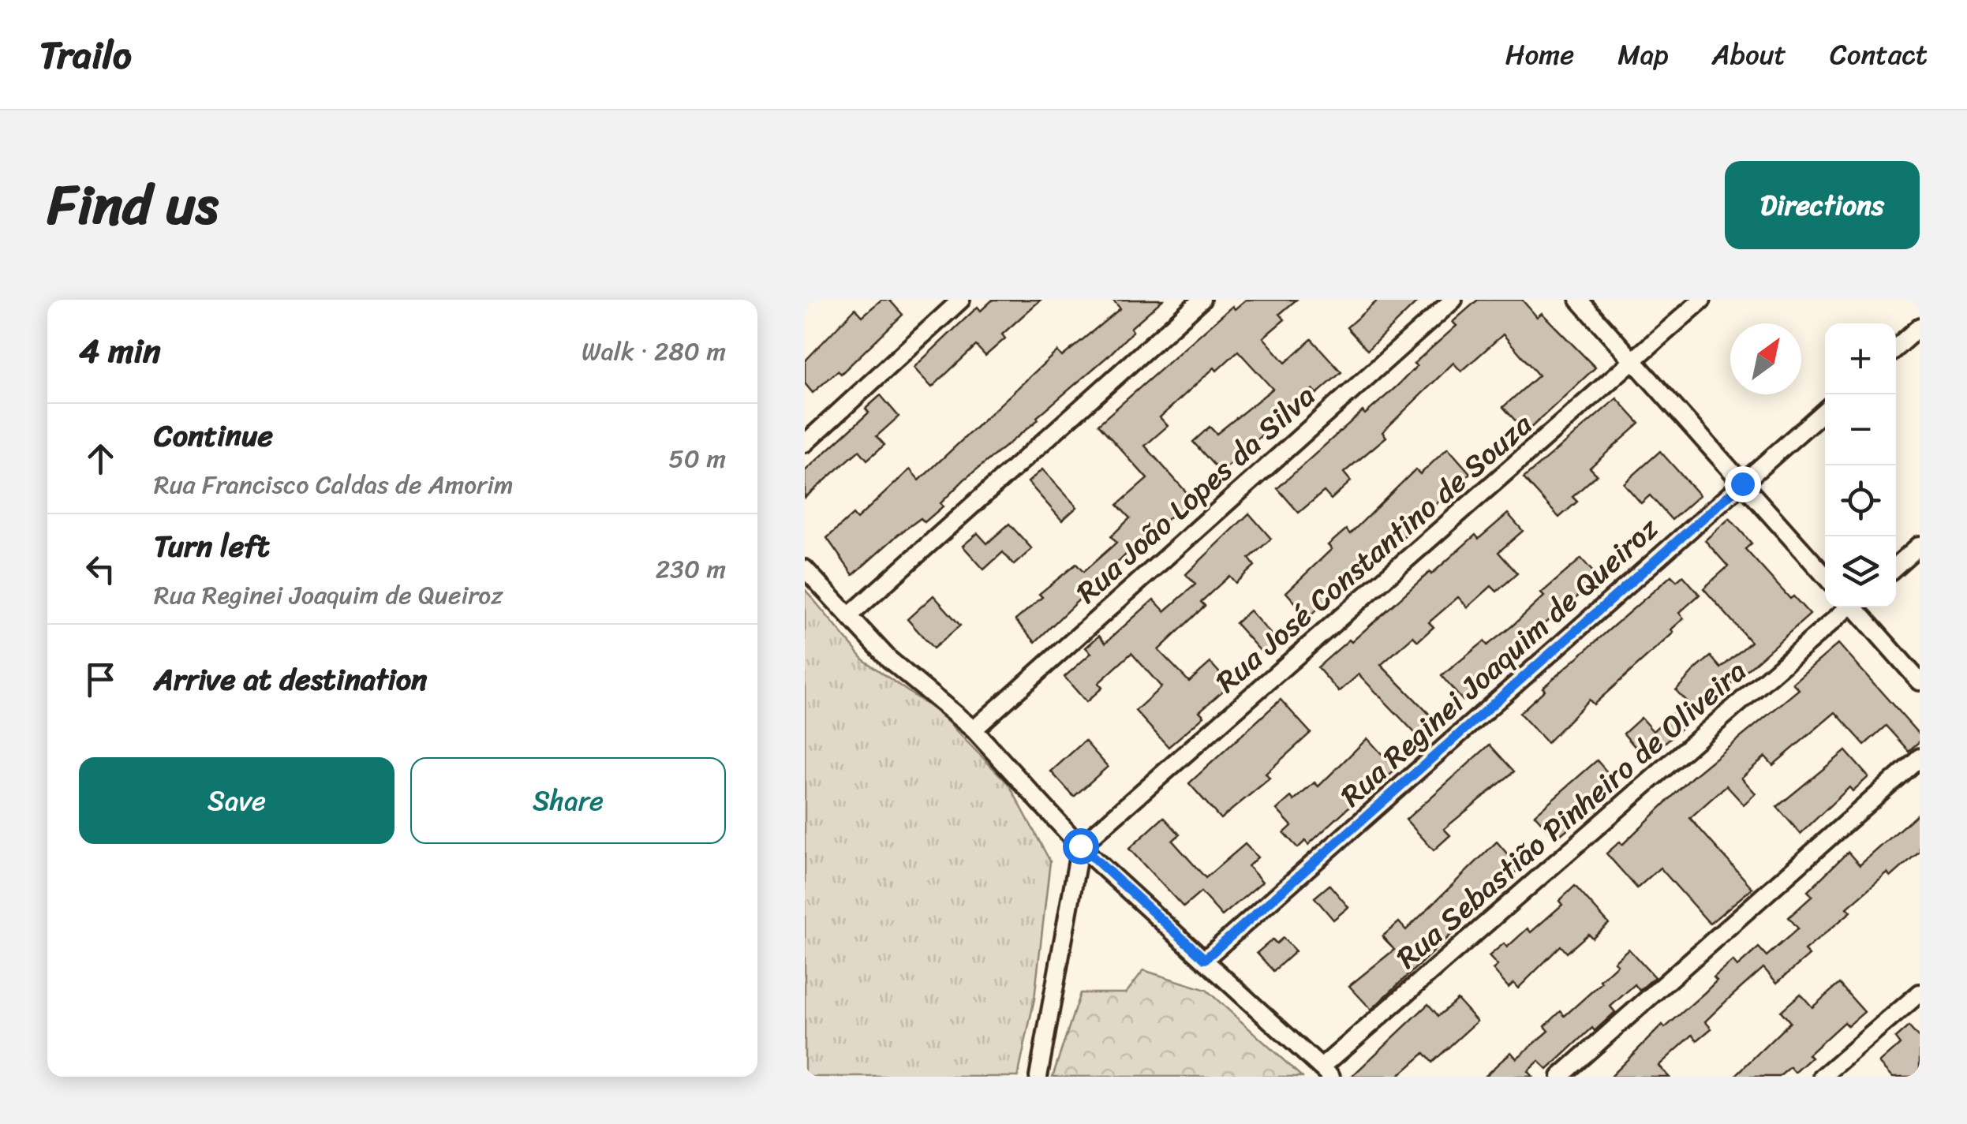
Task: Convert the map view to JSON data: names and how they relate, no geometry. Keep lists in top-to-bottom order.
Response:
{
  "streets": {
    "street": [
      "Rua João Lopes da Silva",
      "Rua José Constantino de Souza",
      "Rua Reginei Joaquim de Queiroz",
      "Rua Sebastião Pinheiro de Oliveira"
    ]
  },
  "north": "top right",
  "page": {
    "header": "Trailo",
    "nav": [
      "Home",
      "Map",
      "About",
      "Contact"
    ],
    "title": "Find us",
    "buttons": [
      "Directions",
      ["Save", "Share"]
    ],
    "heading": ["4 min", "Walk · 280 m"],
    "map_buttons": ["+", "−"],
    "list": [
      ["Continue", "Rua Francisco Caldas de Amorim", "50 m"],
      ["Turn left", "Rua Reginei Joaquim de Queiroz", "230 m"],
      "Arrive at destination"
    ]
  }
}
